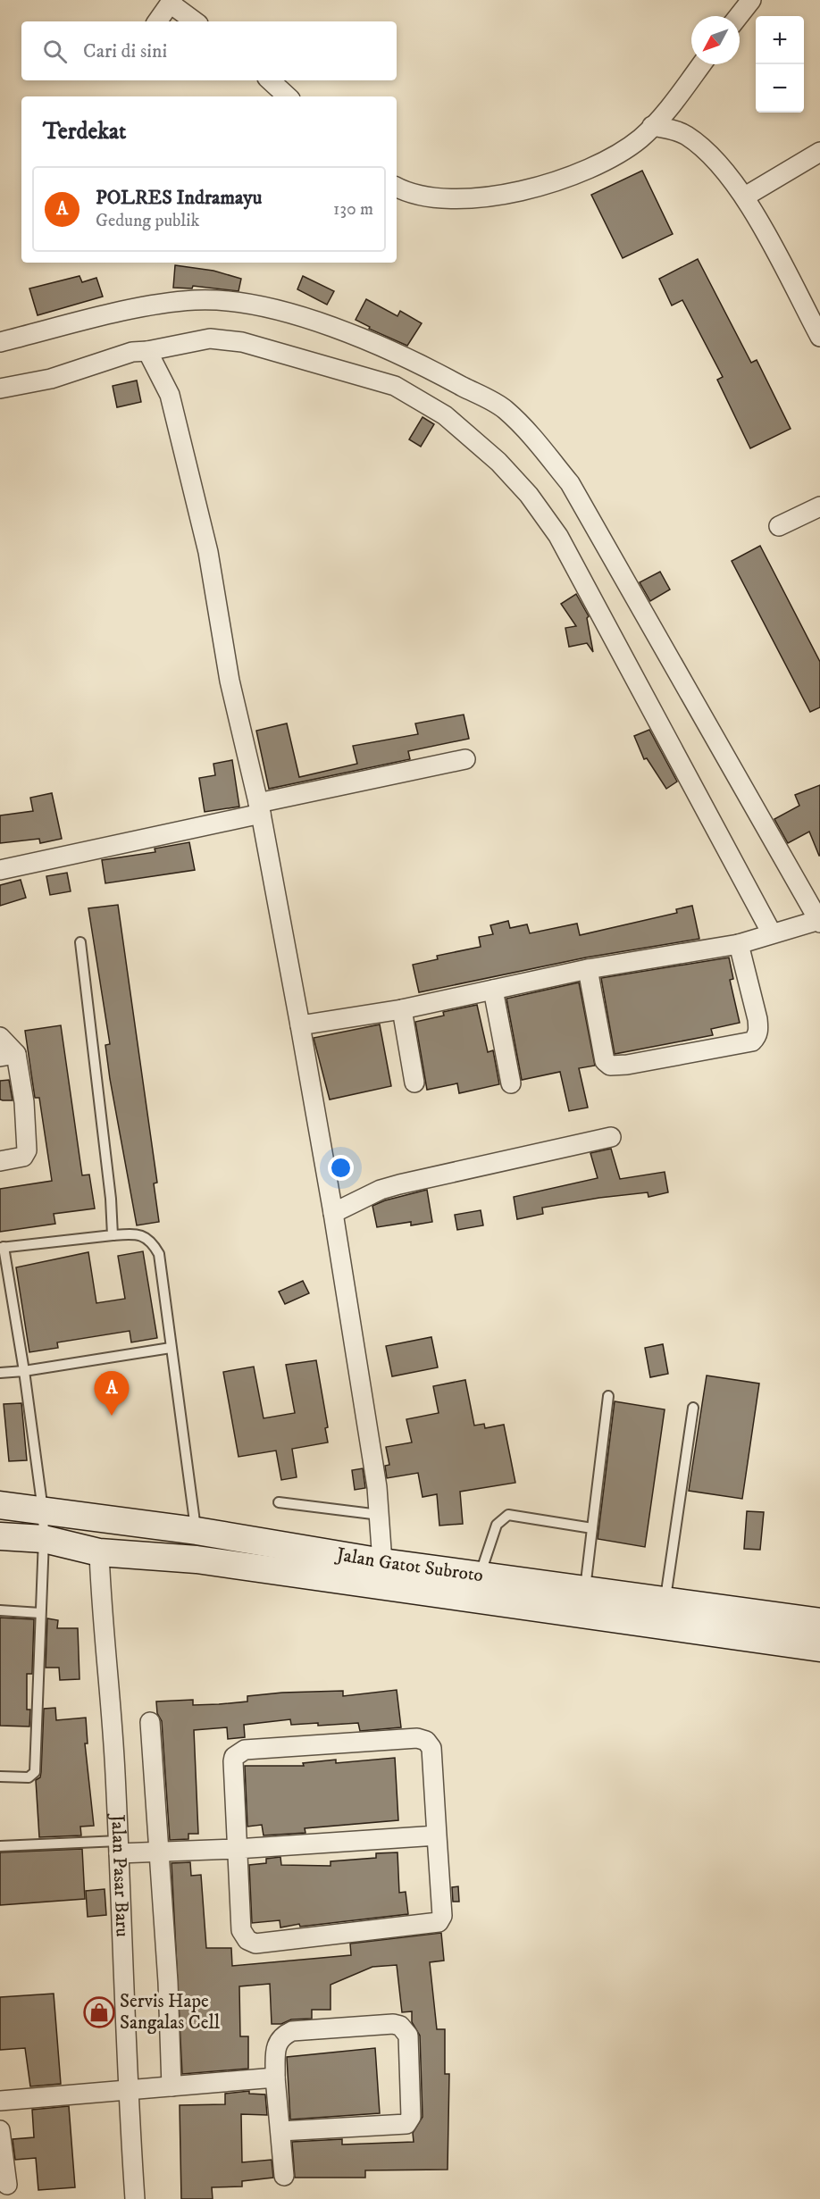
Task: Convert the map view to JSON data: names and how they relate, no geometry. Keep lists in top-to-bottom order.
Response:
{
  "streets": {
    "street": ["Jalan Gatot Subroto", "Jalan Pasar Baru"]
  },
  "crossings": [
    ["Jalan Gatot Subroto", "Jalan Pasar Baru"]
  ],
  "places": {
    "shop": ["Servis Hape Sangalas Cell"]
  },
  "north": "bottom left",
  "page": {
    "map_buttons": ["+", "−"],
    "search": "Cari di sini",
    "heading": "Terdekat",
    "list": [
      {
        "mark": "A",
        "name": "POLRES Indramayu",
        "note": "Gedung publik",
        "value": "130 m"
      }
    ],
    "pins": "A"
  }
}
